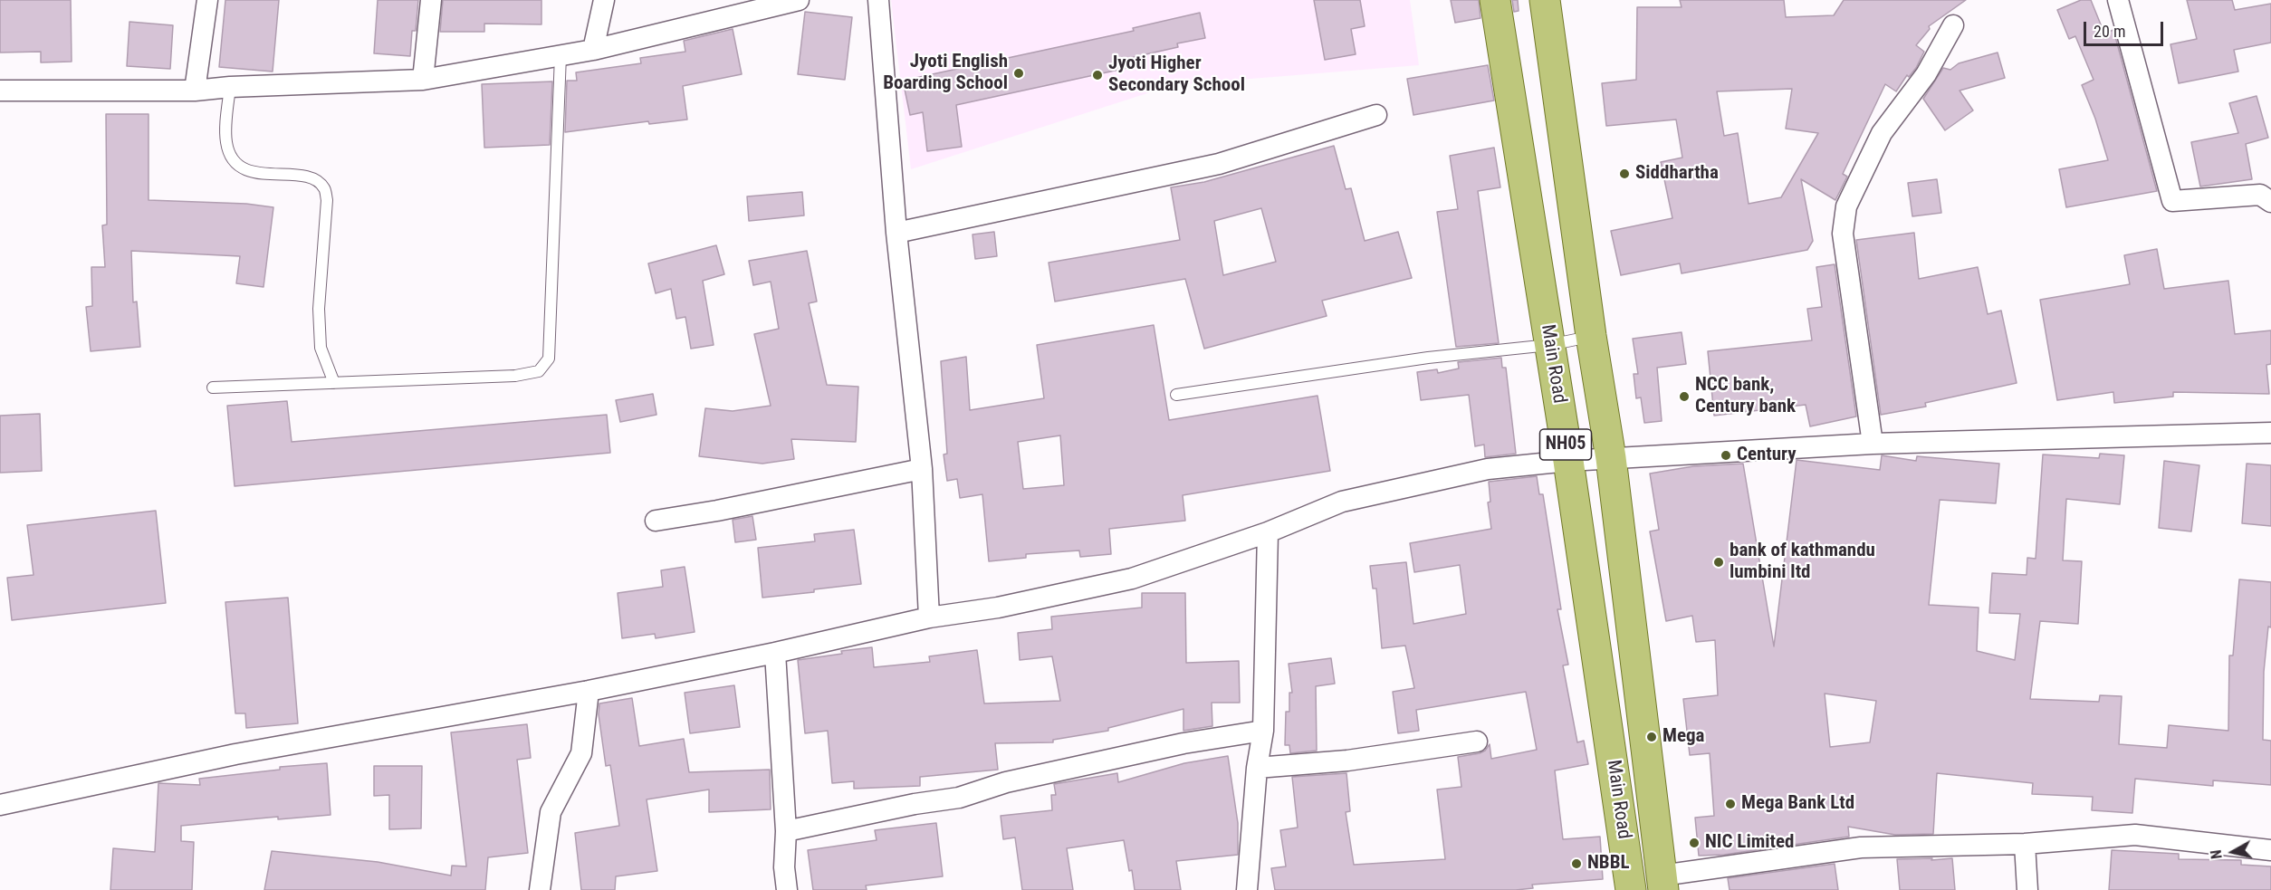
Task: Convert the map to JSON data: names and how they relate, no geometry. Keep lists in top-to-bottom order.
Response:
{
  "streets": {
    "main road": ["Main Road", "NH05"]
  },
  "places": [
    "Jyoti English Boarding School",
    "Jyoti Higher Secondary School",
    "Siddhartha",
    "NCC bank, Century bank",
    "Century",
    "bank of kathmandu lumbini ltd",
    "Mega",
    "Mega Bank Ltd",
    "NIC Limited",
    "NBBL"
  ],
  "scale_bar": "20 m",
  "north": "left"
}
